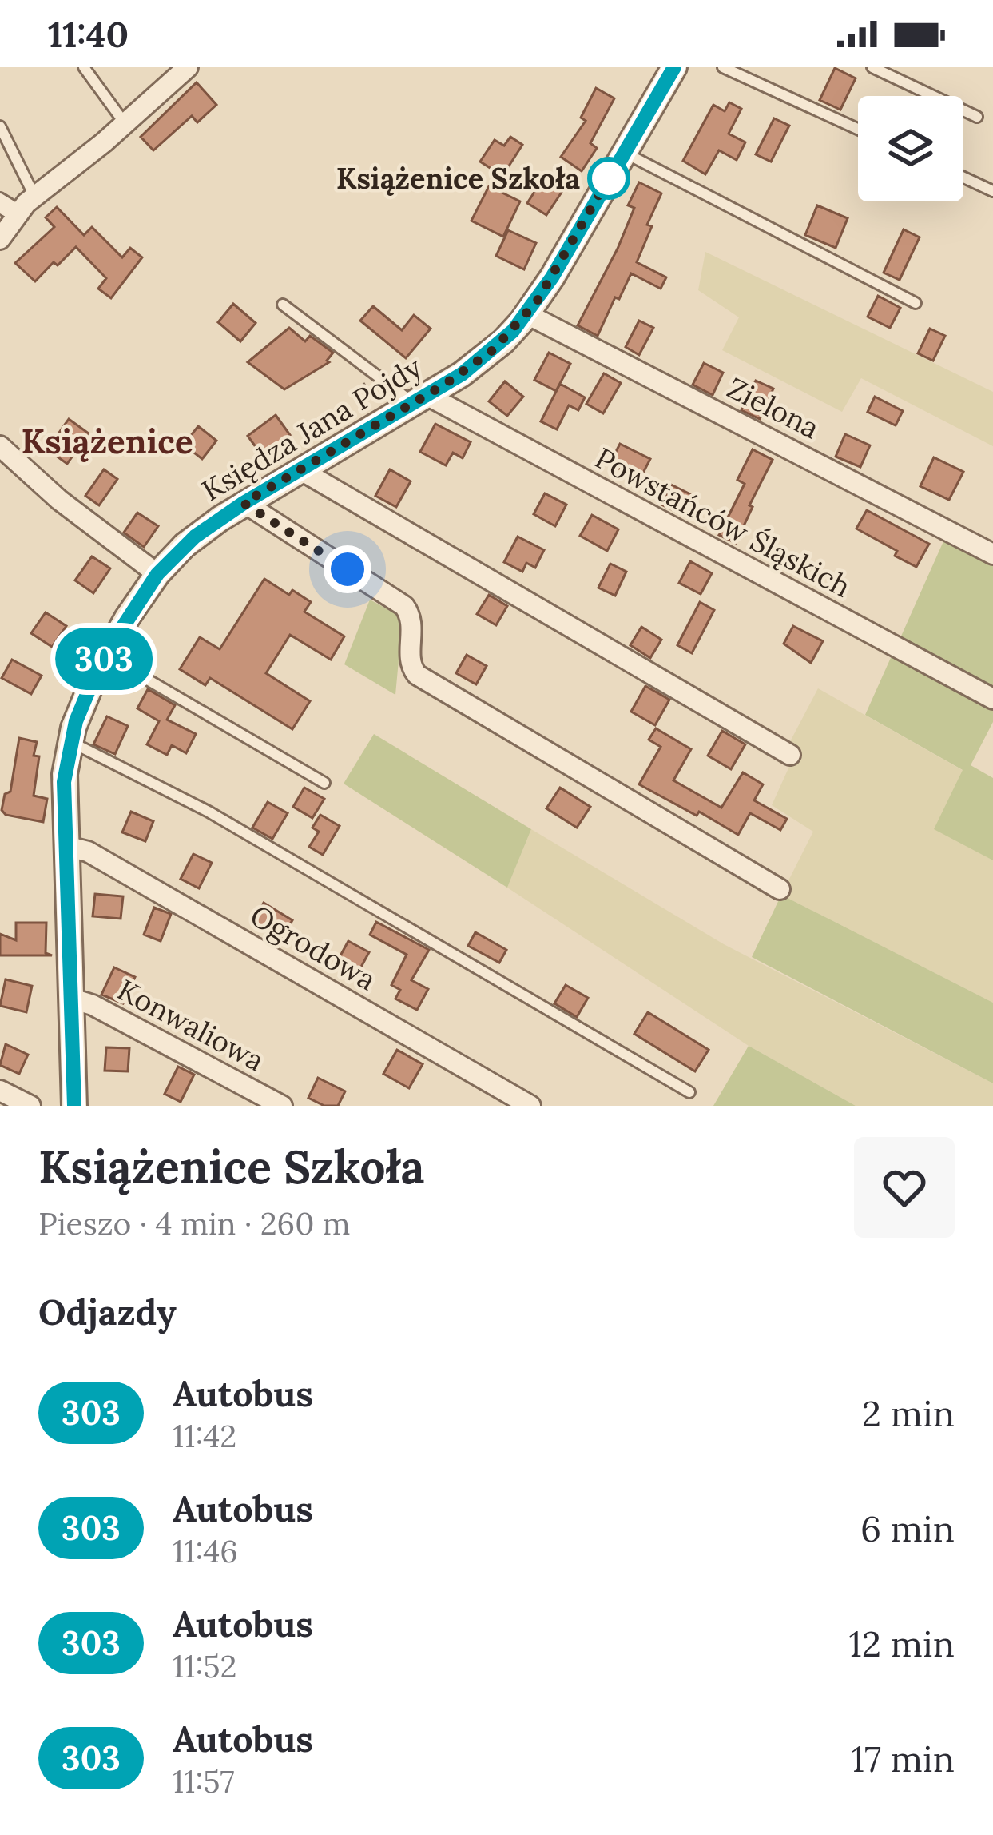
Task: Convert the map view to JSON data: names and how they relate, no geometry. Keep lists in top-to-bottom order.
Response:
{
  "streets": {
    "street": [
      "Zielona",
      "Księdza Jana Pojdy",
      "Powstańców Śląskich",
      "Ogrodowa",
      "Konwaliowa"
    ]
  },
  "crossings": [
    ["Zielona", "Księdza Jana Pojdy"],
    ["Księdza Jana Pojdy", "Powstańców Śląskich"],
    ["Księdza Jana Pojdy", "Ogrodowa"],
    ["Księdza Jana Pojdy", "Konwaliowa"]
  ],
  "districts": ["Książenice"],
  "places": ["Książenice Szkoła"],
  "lines": ["bus line 303"],
  "page": {
    "status": "11:40",
    "on_map": "303",
    "heading": [
      ["Książenice Szkoła", "Pieszo · 4 min · 260 m"],
      "Odjazdy"
    ],
    "list": [
      {
        "mark": "303",
        "name": "Autobus",
        "note": "11:42",
        "value": "2 min"
      },
      {
        "mark": "303",
        "name": "Autobus",
        "note": "11:46",
        "value": "6 min"
      },
      {
        "mark": "303",
        "name": "Autobus",
        "note": "11:52",
        "value": "12 min"
      },
      {
        "mark": "303",
        "name": "Autobus",
        "note": "11:57",
        "value": "17 min"
      }
    ]
  }
}
